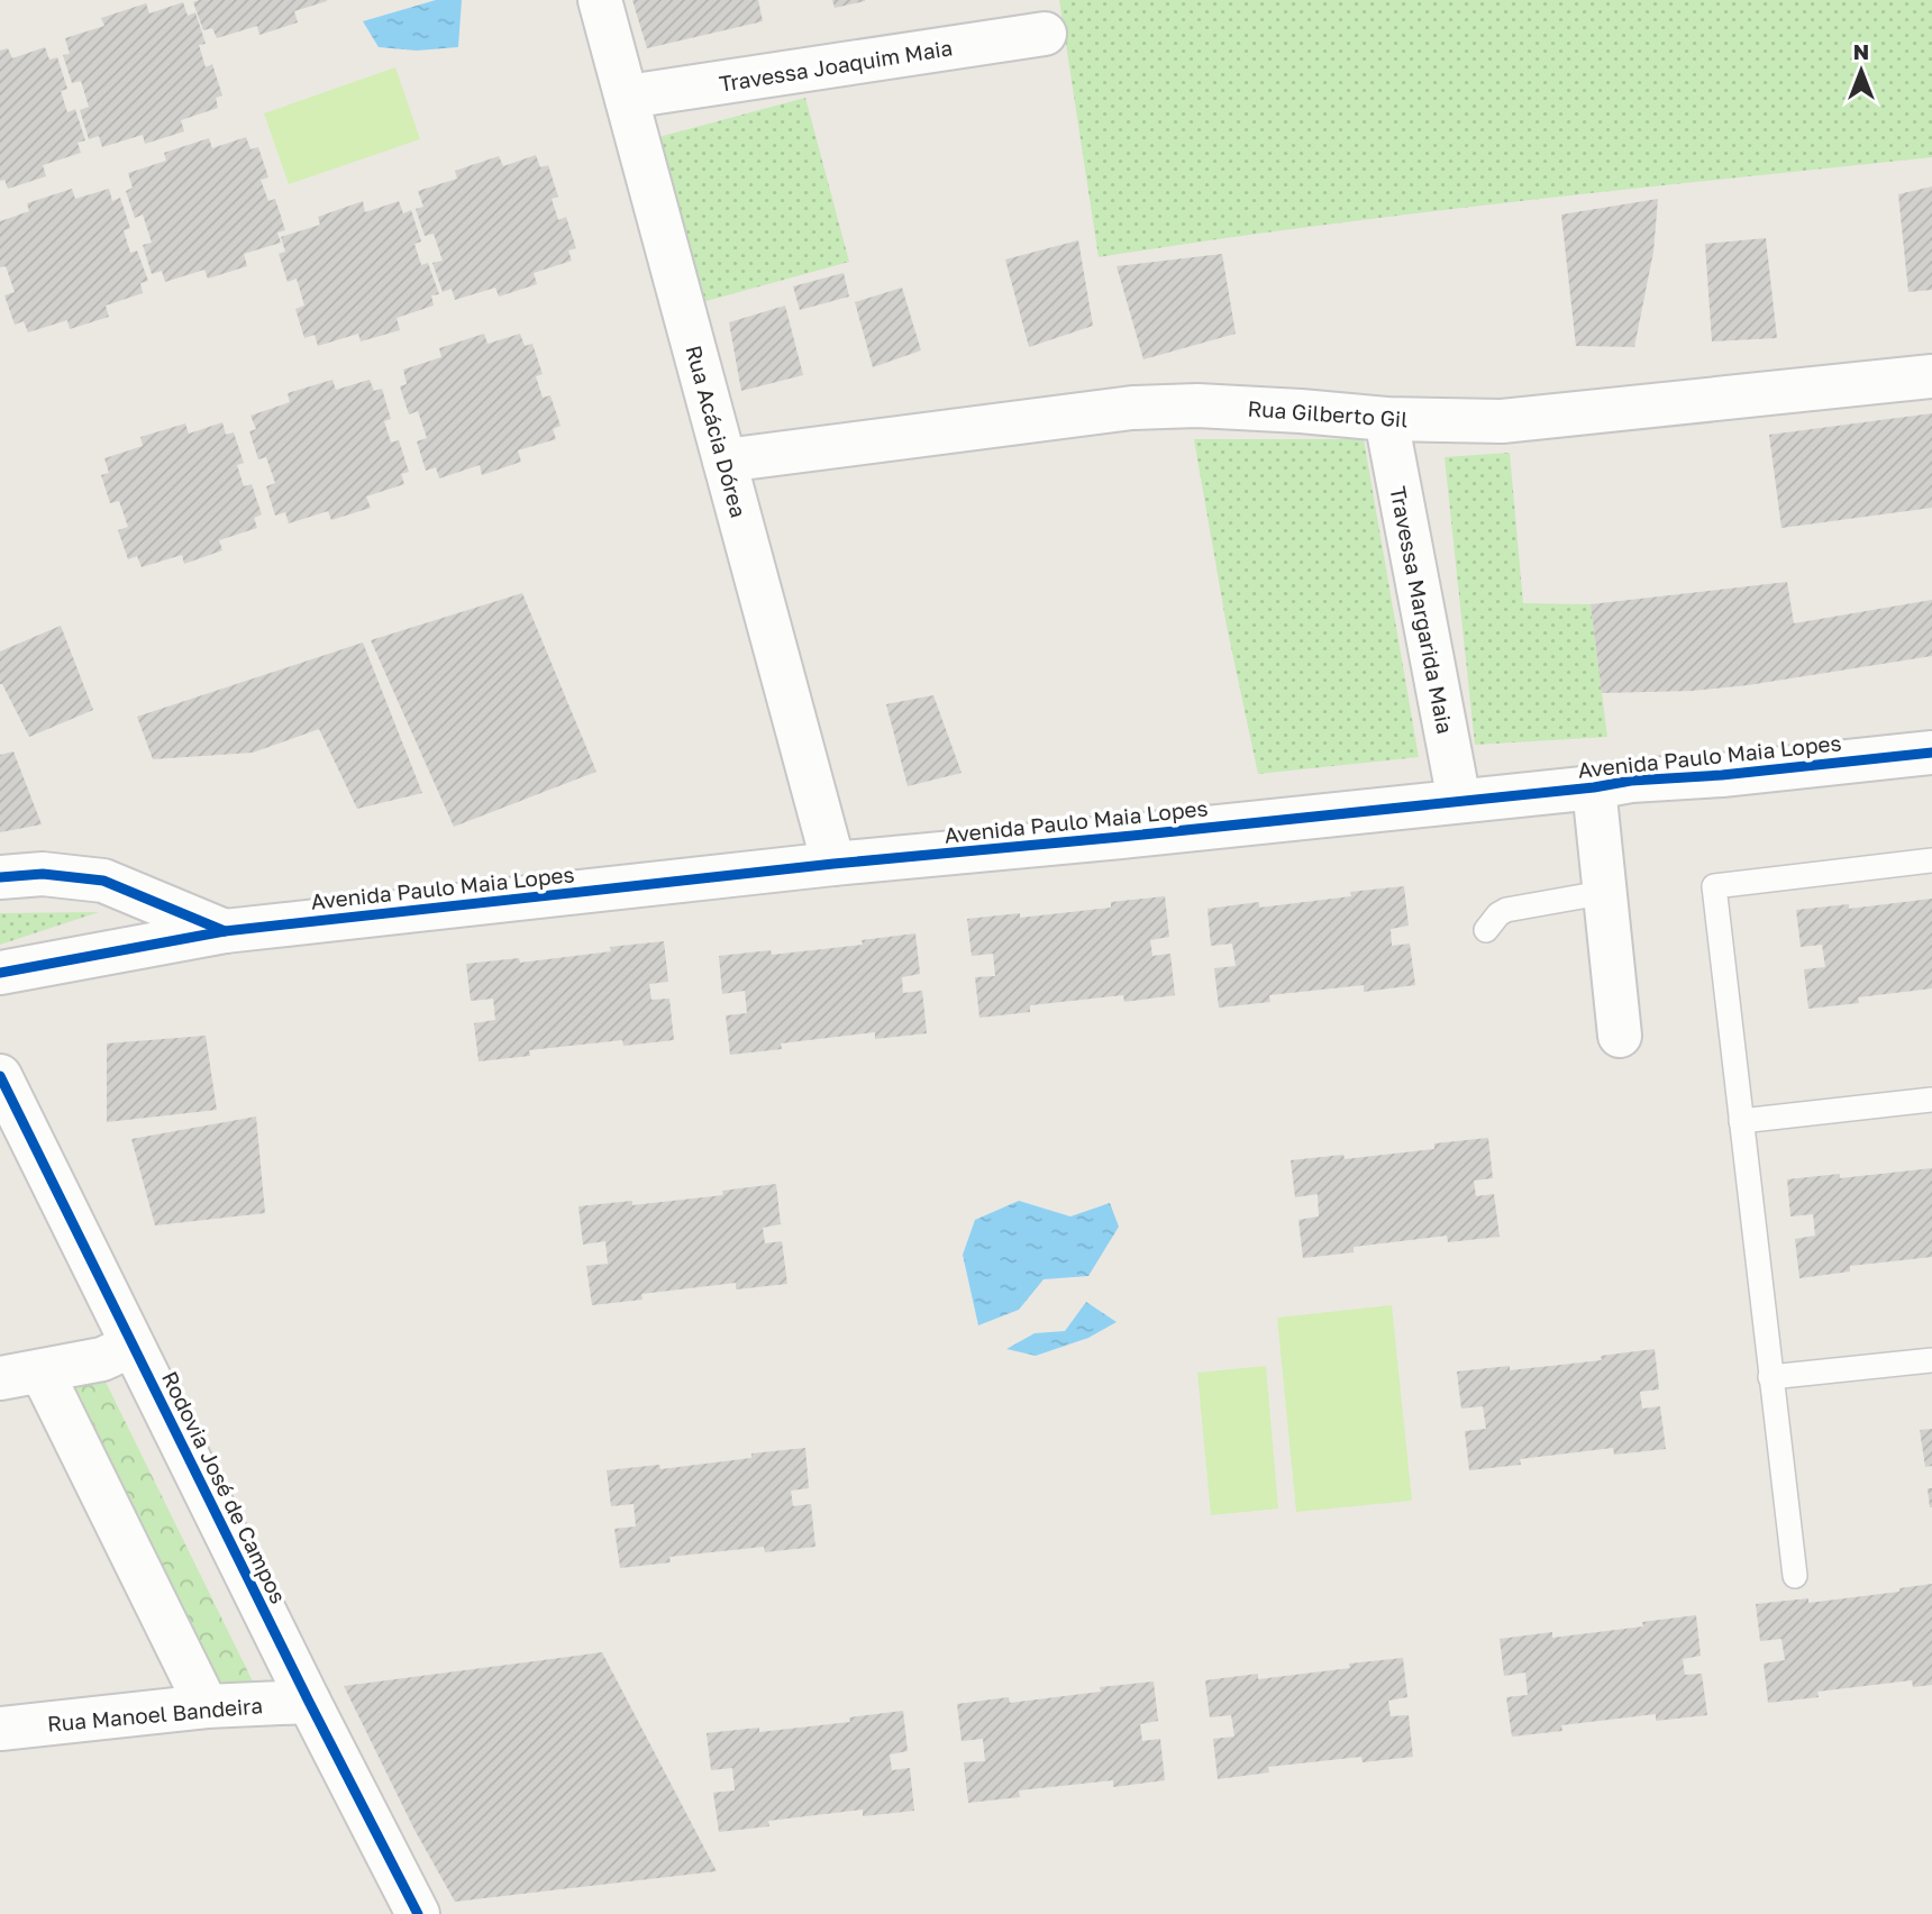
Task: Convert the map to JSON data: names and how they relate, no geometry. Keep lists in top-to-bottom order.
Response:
{
  "streets": {
    "street": [
      "Travessa Joaquim Maia",
      "Rua Gilberto Gil",
      "Rua Acácia Dórea",
      "Travessa Margarida Maia",
      "Avenida Paulo Maia Lopes",
      "Rodovia José de Campos",
      "Rua Manoel Bandeira"
    ]
  },
  "crossings": [
    ["Travessa Joaquim Maia", "Rua Acácia Dórea"],
    ["Rua Gilberto Gil", "Rua Acácia Dórea"],
    ["Rua Gilberto Gil", "Travessa Margarida Maia"],
    ["Rua Acácia Dórea", "Avenida Paulo Maia Lopes"],
    ["Travessa Margarida Maia", "Avenida Paulo Maia Lopes"],
    ["Rodovia José de Campos", "Rua Manoel Bandeira"]
  ],
  "north": "top"
}
